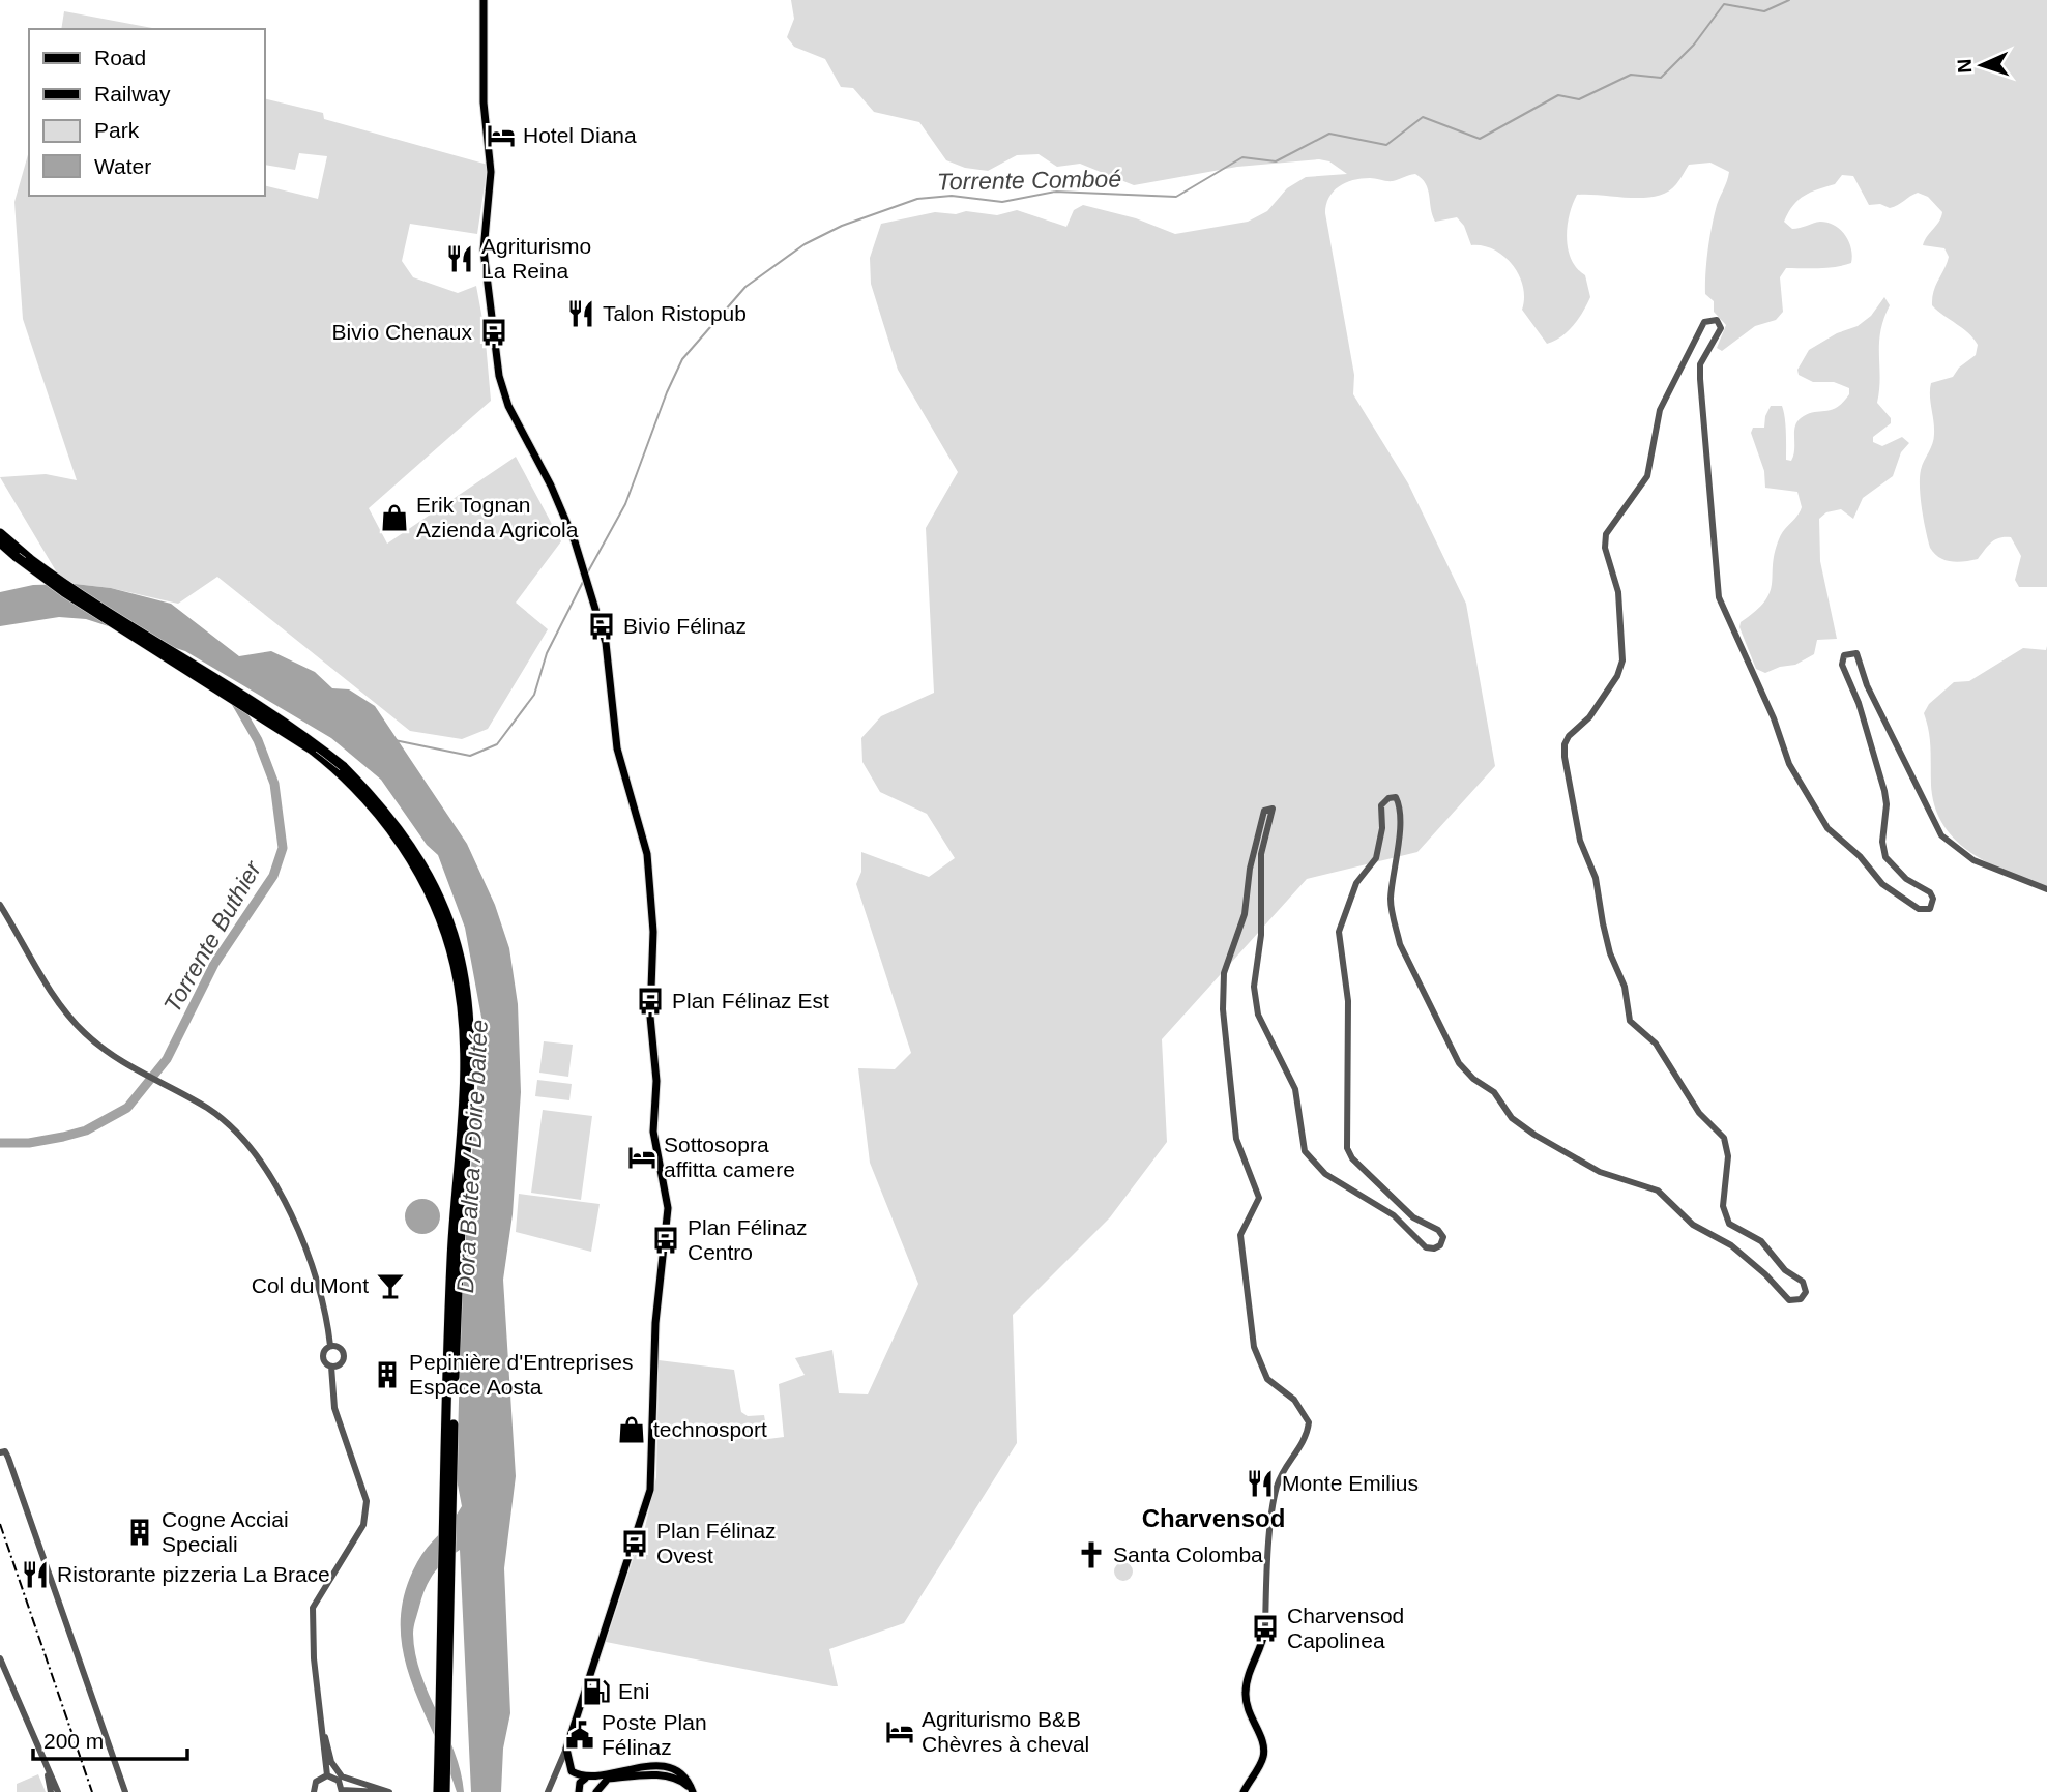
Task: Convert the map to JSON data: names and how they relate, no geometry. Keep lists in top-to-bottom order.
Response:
{
  "districts": ["Charvensod"],
  "water": ["Torrente Comboé", "Torrente Buthier", "Dora Baltea / Doire baltée"],
  "places": {
    "hotel": ["Hotel Diana", "Sottosopra affitta camere", "Agriturismo B&B Chèvres à cheval"],
    "restaurant": [
      "Agriturismo La Reina",
      "Talon Ristopub",
      "Monte Emilius",
      "Ristorante pizzeria La Brace"
    ],
    "bus stop": [
      "Bivio Chenaux",
      "Bivio Félinaz",
      "Plan Félinaz Est",
      "Plan Félinaz Centro",
      "Plan Félinaz Ovest",
      "Charvensod Capolinea"
    ],
    "shop": ["Erik Tognan Azienda Agricola", "technosport"],
    "bar": ["Col du Mont"],
    "building": ["Pepinière d'Entreprises Espace Aosta", "Cogne Acciai Speciali"],
    "church": ["Santa Colomba"],
    "fuel station": ["Eni"],
    "public building": ["Poste Plan Félinaz"]
  },
  "legend": [
    "Road",
    "Railway",
    "Park",
    "Water"
  ],
  "scale_bar": "200 m",
  "north": "left"
}
